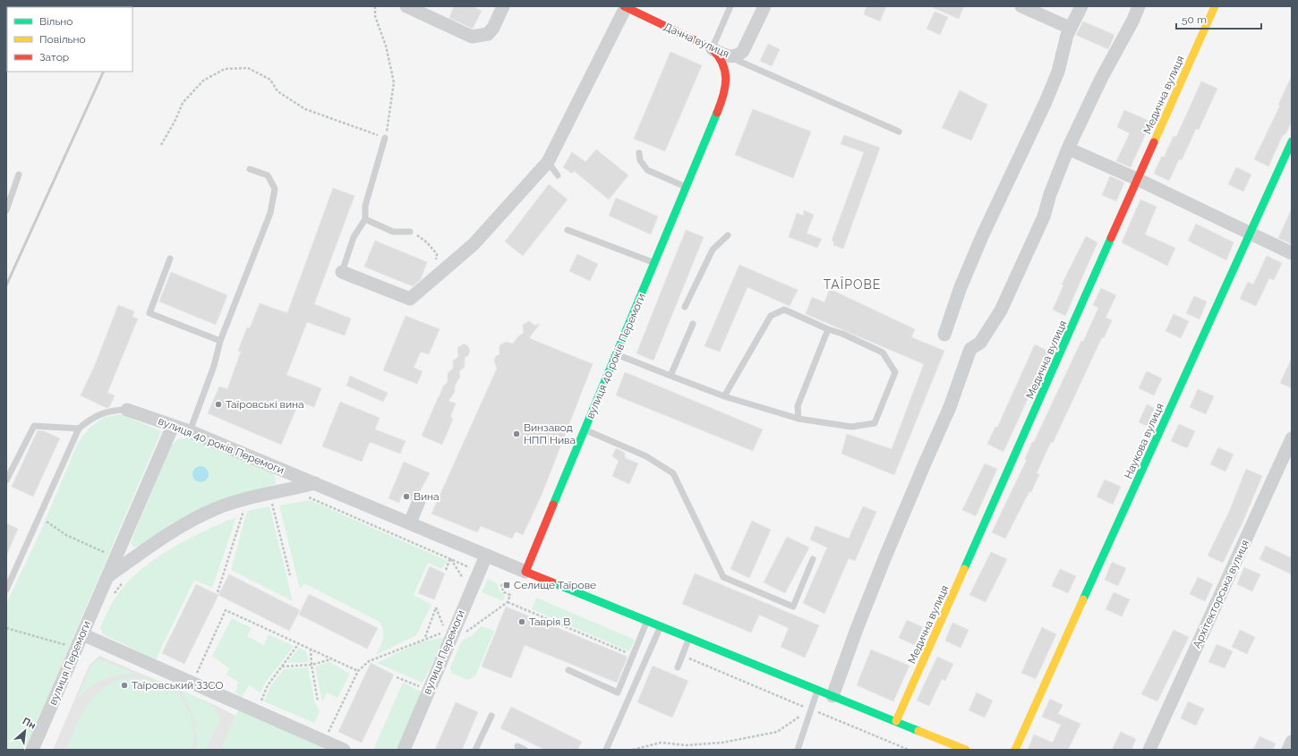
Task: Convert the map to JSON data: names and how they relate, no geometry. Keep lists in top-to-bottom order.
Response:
{
  "streets": {
    "street": [
      "Дачна вулиця",
      "Медична вулиця",
      "вулиця 40 років Перемоги",
      "Наукова вулиця",
      "Архітекторська вулиця",
      "вулиця Перемоги"
    ]
  },
  "crossings": [
    ["Дачна вулиця", "вулиця 40 років Перемоги"],
    ["вулиця 40 років Перемоги", "вулиця Перемоги"]
  ],
  "districts": ["ТАЇРОВЕ"],
  "places": {
    "other": [
      "Таїровські вина",
      "Винзавод НПП Нива",
      "Вина",
      "Таврія В",
      "Таїровський ЗЗСО"
    ],
    "transit": ["Селище Таїрове"]
  },
  "legend": ["Вільно", "Повільно", "Затор"],
  "scale_bar": "50 m",
  "north": "top right"
}
